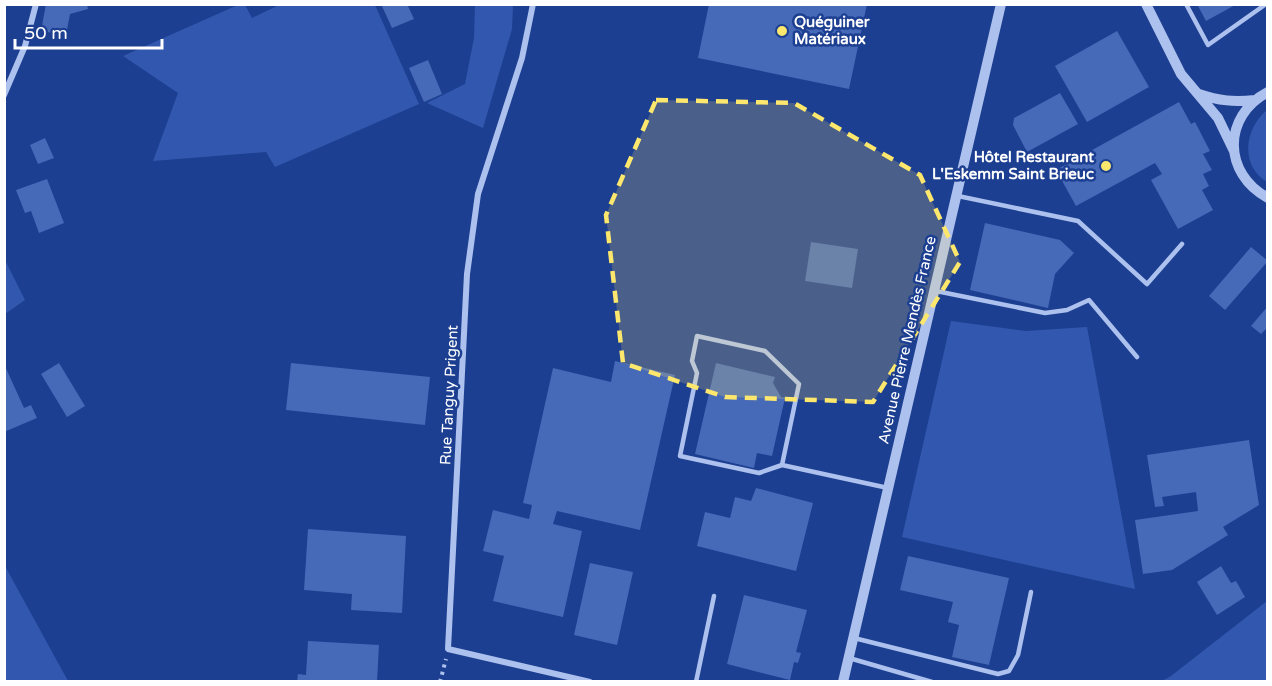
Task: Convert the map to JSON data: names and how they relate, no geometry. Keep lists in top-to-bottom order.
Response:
{
  "streets": {
    "street": ["Avenue Pierre Mendès France", "Rue Tanguy Prigent"]
  },
  "places": ["Quéguiner Matériaux", "Hôtel Restaurant L'Eskemm Saint Brieuc"],
  "scale_bar": "50 m"
}
